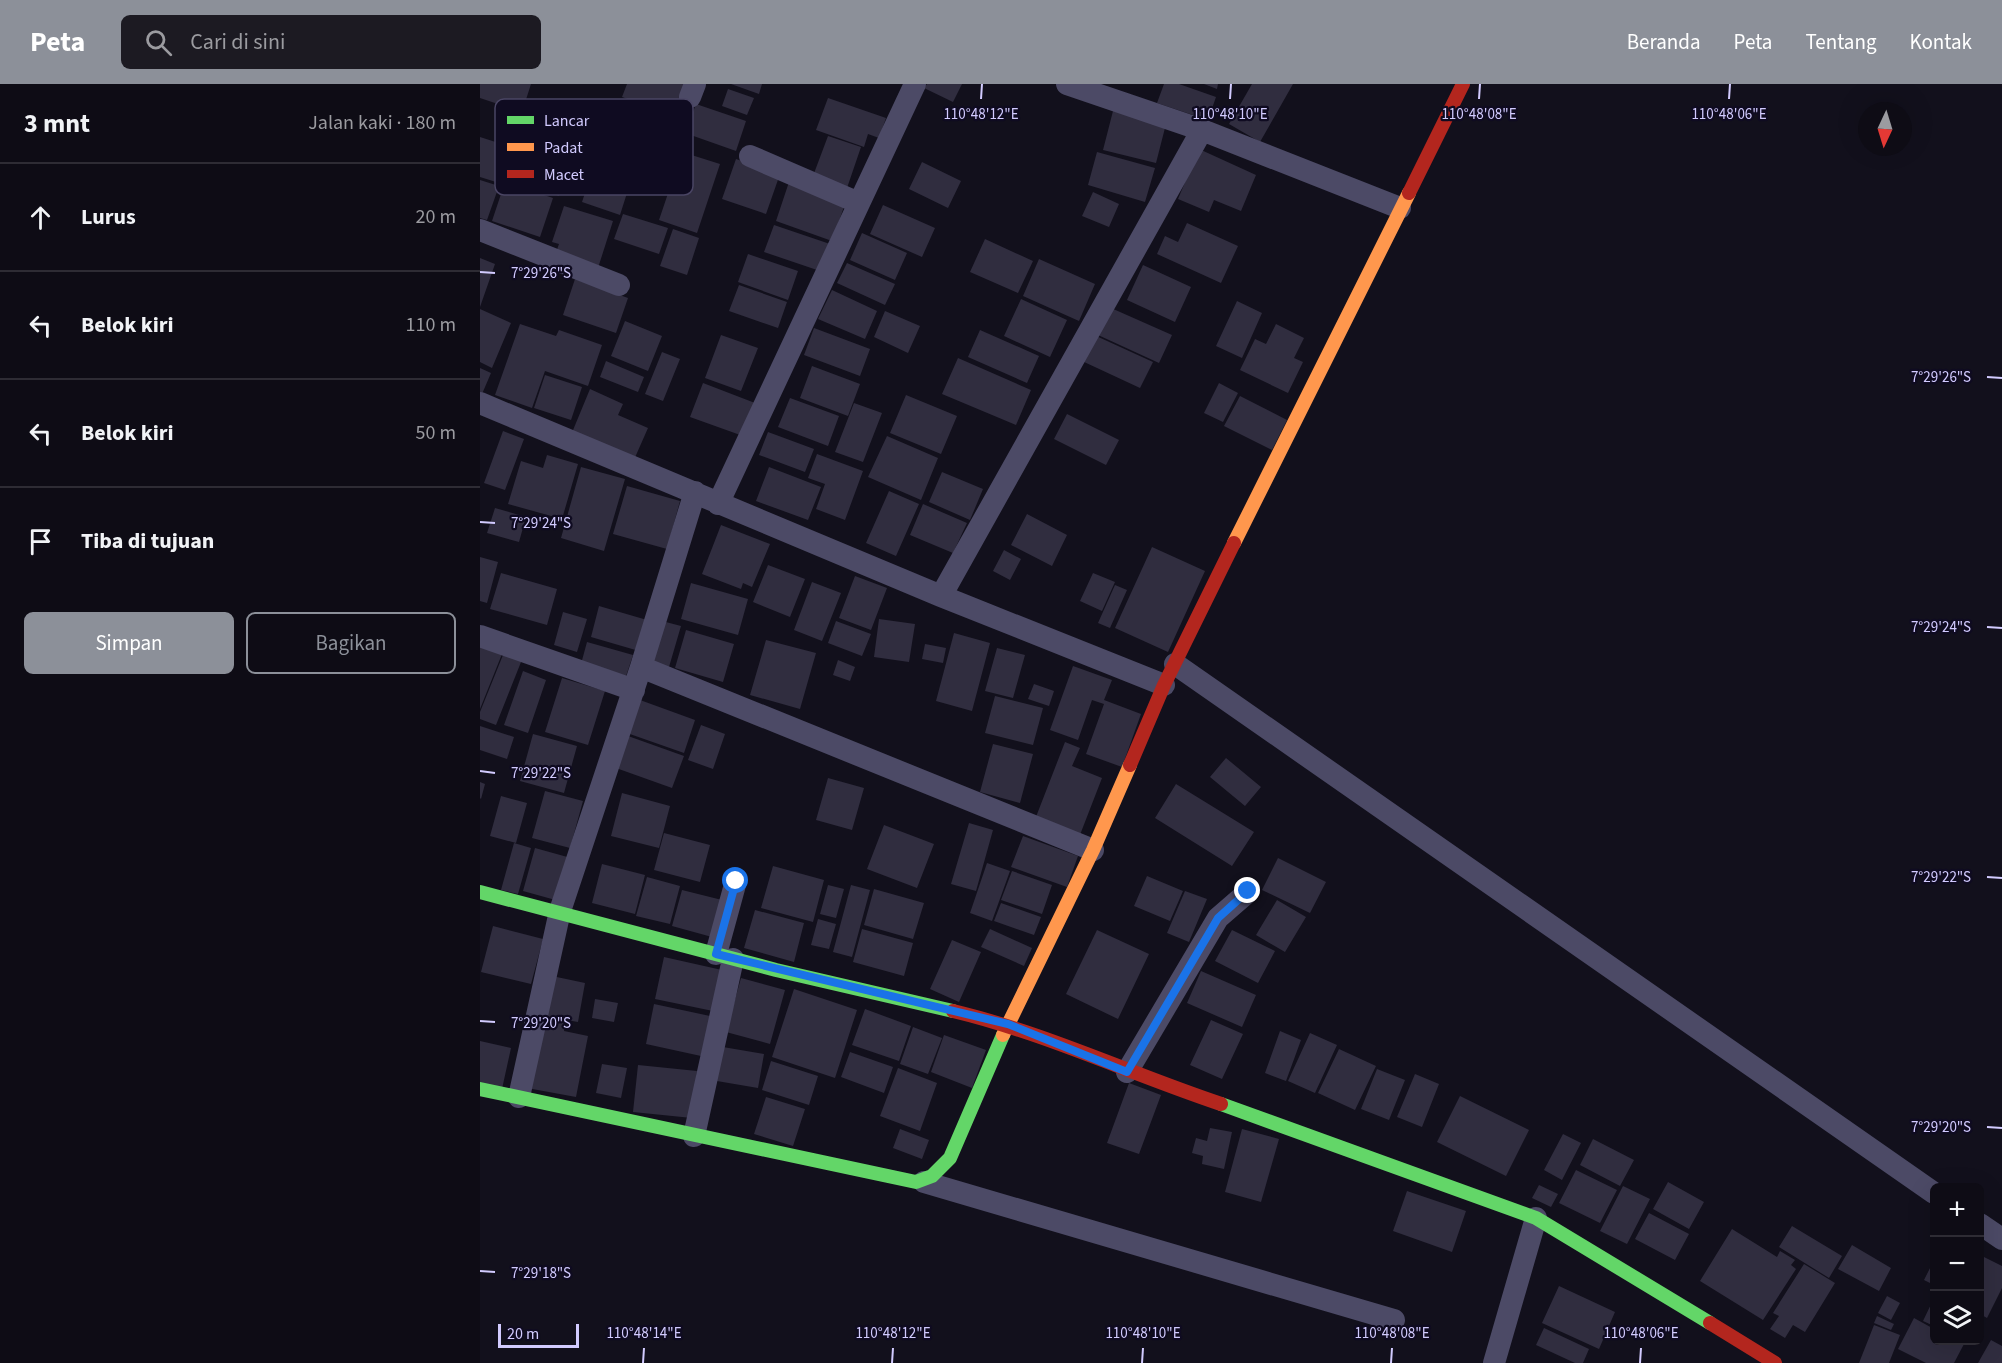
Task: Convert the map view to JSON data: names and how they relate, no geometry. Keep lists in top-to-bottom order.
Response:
{
  "legend": ["Lancar", "Padat", "Macet"],
  "scale_bar": "20 m",
  "north": "bottom",
  "page": {
    "header": "Peta",
    "search": "Cari di sini",
    "nav": [
      "Beranda",
      "Peta",
      "Tentang",
      "Kontak"
    ],
    "heading": ["3 mnt", "Jalan kaki · 180 m"],
    "list": [
      ["Lurus", "20 m"],
      ["Belok kiri", "110 m"],
      ["Belok kiri", "50 m"],
      "Tiba di tujuan"
    ],
    "buttons": ["Simpan", "Bagikan"],
    "map_buttons": ["+", "−"],
    "scale": "20 m"
  },
  "coordinates": [
    "110°48'12\"E",
    "110°48'10\"E",
    "110°48'08\"E",
    "110°48'06\"E",
    "7°29'26\"S",
    "7°29'24\"S",
    "7°29'22\"S",
    "7°29'20\"S",
    "7°29'18\"S",
    "110°48'14\"E"
  ]
}
